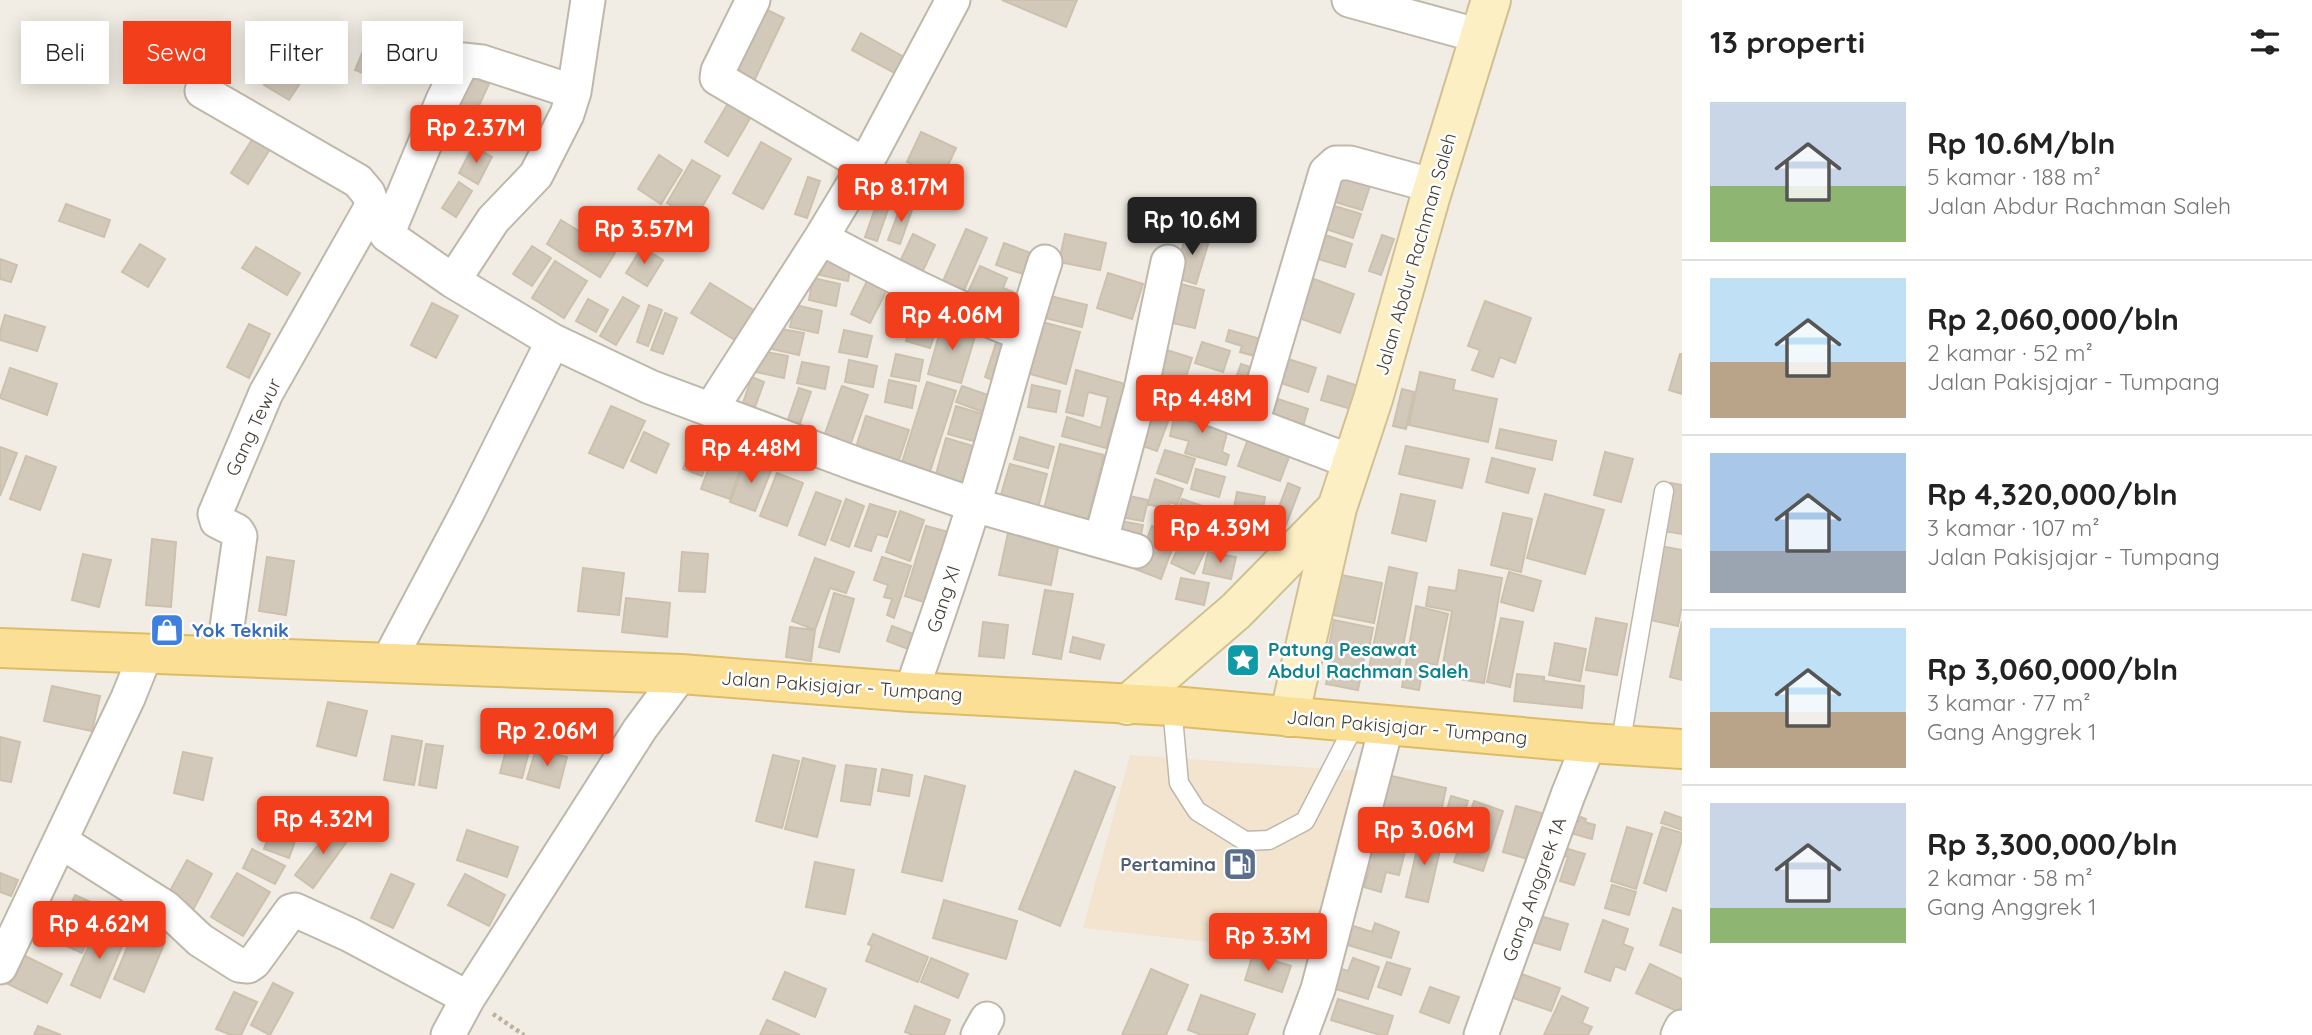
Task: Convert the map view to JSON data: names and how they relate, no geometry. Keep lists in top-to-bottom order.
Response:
{
  "streets": {
    "main road": ["Jalan Pakisjajar - Tumpang"],
    "street": [
      "Jalan Abdur Rachman Saleh",
      "Gang Tewur",
      "Gang XI",
      "Gang Anggrek 1A"
    ]
  },
  "crossings": [
    ["Jalan Abdur Rachman Saleh", "Jalan Pakisjajar - Tumpang"],
    ["Gang Tewur", "Jalan Pakisjajar - Tumpang"],
    ["Gang XI", "Jalan Pakisjajar - Tumpang"],
    ["Jalan Pakisjajar - Tumpang", "Gang Anggrek 1A"]
  ],
  "places": {
    "shop": ["Yok Teknik"],
    "place": ["Patung Pesawat Abdul Rachman Saleh"],
    "fuel station": ["Pertamina"]
  },
  "page": {
    "heading": "13 properti",
    "chip": [
      "Beli",
      "Sewa",
      "Filter",
      "Baru"
    ],
    "list": [
      {
        "name": "Rp 10.6M/bln",
        "note": "5 kamar · 188 m² · Jalan Abdur Rachman Saleh"
      },
      {
        "name": "Rp 2,060,000/bln",
        "note": "2 kamar · 52 m² · Jalan Pakisjajar - Tumpang"
      },
      {
        "name": "Rp 4,320,000/bln",
        "note": "3 kamar · 107 m² · Jalan Pakisjajar - Tumpang"
      },
      {
        "name": "Rp 3,060,000/bln",
        "note": "3 kamar · 77 m² · Gang Anggrek 1"
      },
      {
        "name": "Rp 3,300,000/bln",
        "note": "2 kamar · 58 m² · Gang Anggrek 1"
      }
    ],
    "price": [
      "Rp 2.37M",
      "Rp 8.17M",
      "Rp 10.6M",
      "Rp 3.57M",
      "Rp 4.06M",
      "Rp 4.48M",
      "Rp 4.48M",
      "Rp 4.39M",
      "Rp 2.06M",
      "Rp 4.32M",
      "Rp 3.06M",
      "Rp 4.62M",
      "Rp 3.3M"
    ]
  }
}
